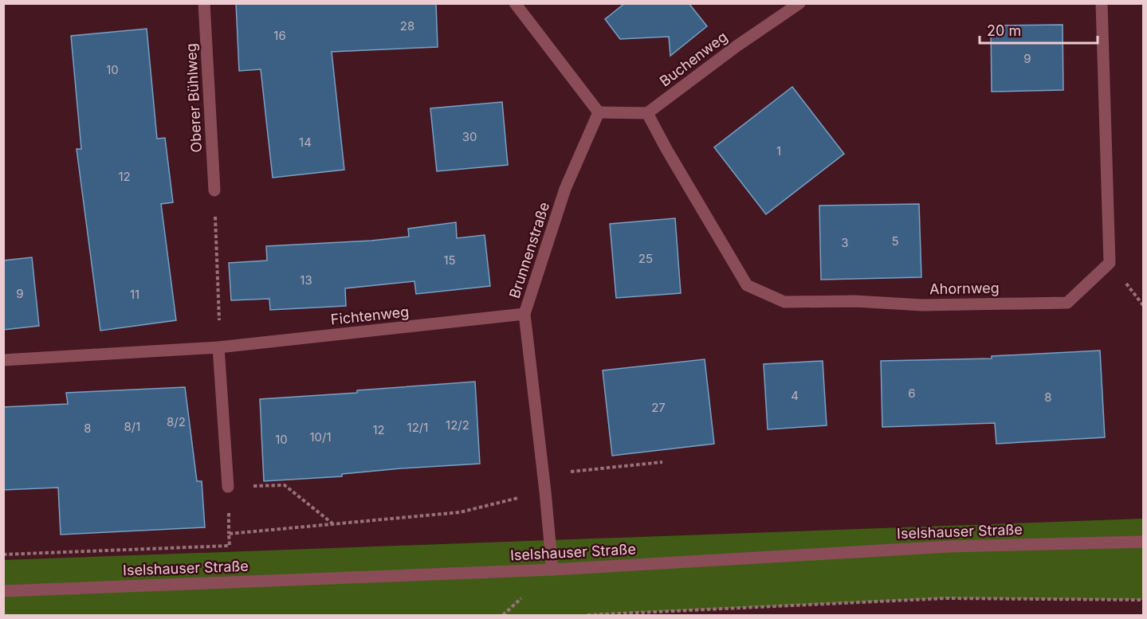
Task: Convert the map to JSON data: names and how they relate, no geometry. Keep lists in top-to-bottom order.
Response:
{
  "streets": {
    "street": [
      "Buchenweg",
      "Oberer Bühlweg",
      "Brunnenstraße",
      "Ahornweg",
      "Fichtenweg",
      "Iselshauser Straße"
    ]
  },
  "crossings": [
    ["Buchenweg", "Ahornweg"],
    ["Brunnenstraße", "Fichtenweg"],
    ["Brunnenstraße", "Iselshauser Straße"]
  ],
  "house_numbers": [
    "28",
    "16",
    "9",
    "10",
    "30",
    "14",
    "1",
    "12",
    "5",
    "3",
    "25",
    "15",
    "13",
    "9",
    "11",
    "6",
    "4",
    "8",
    "27",
    "8/2",
    "12/2",
    "8/1",
    "12/1",
    "8",
    "12",
    "10/1",
    "10"
  ],
  "scale_bar": "20 m"
}
